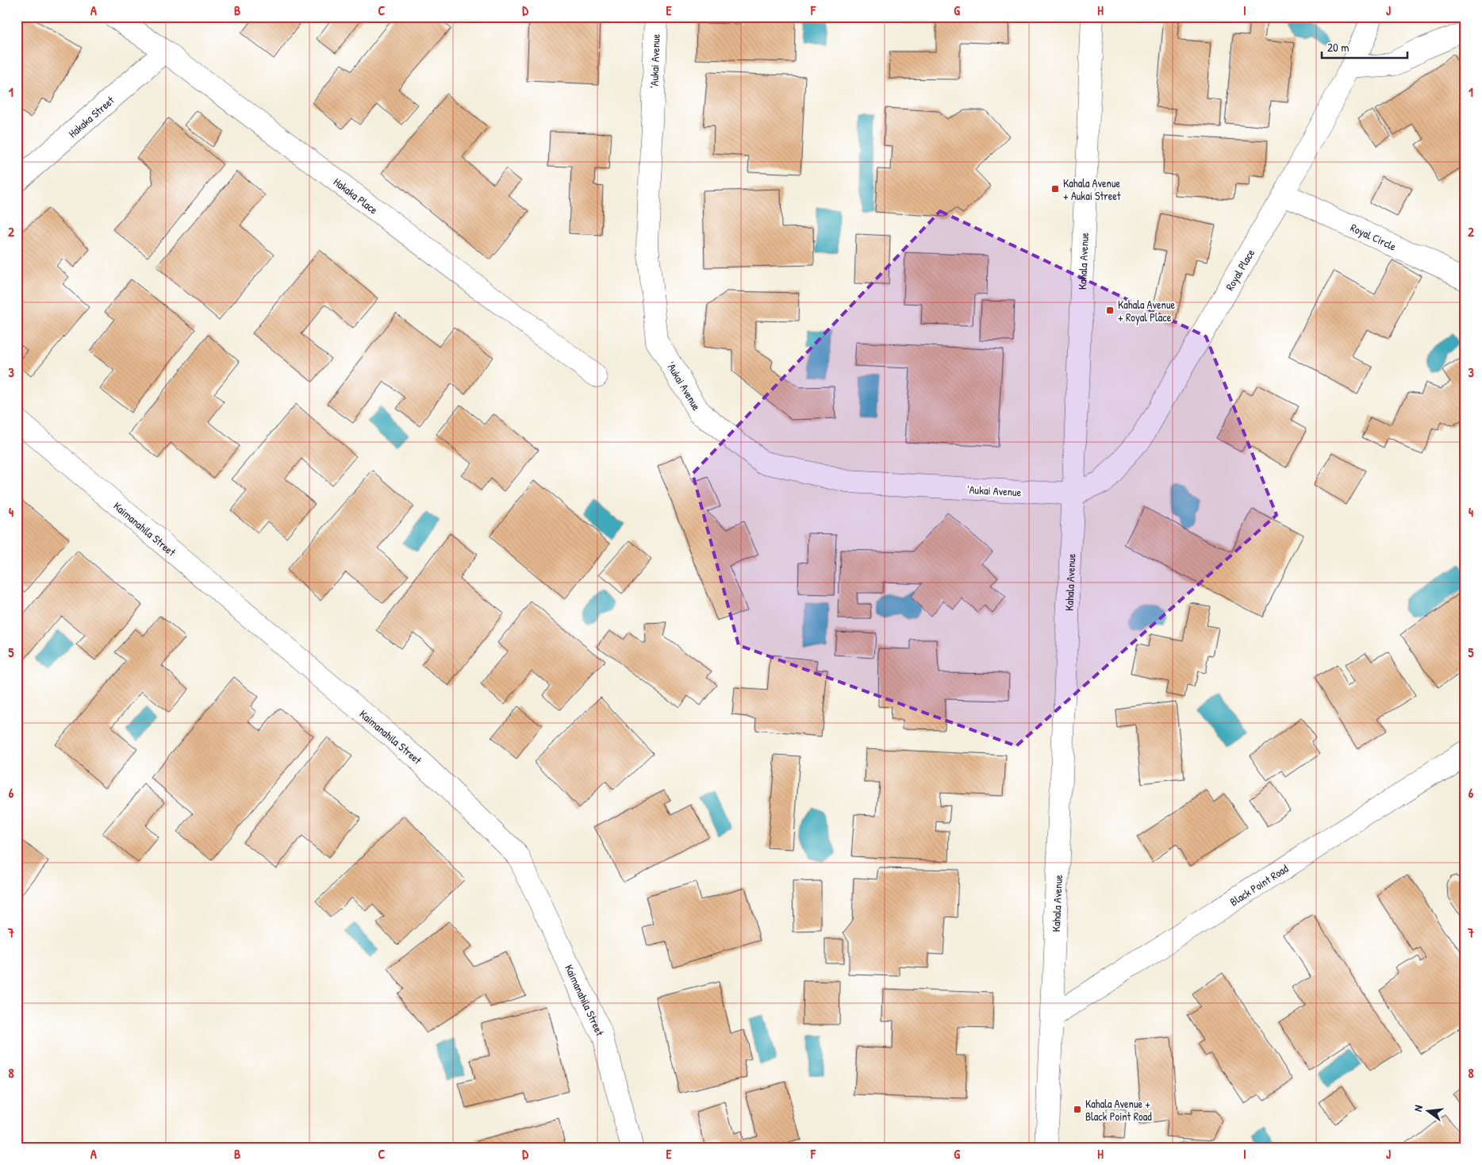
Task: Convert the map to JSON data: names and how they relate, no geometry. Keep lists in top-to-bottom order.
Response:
{
  "streets": {
    "street": [
      "ʻAukai Avenue",
      "Hakaka Street",
      "Hakaka Place",
      "Royal Circle",
      "Kahala Avenue",
      "Royal Place",
      "Kaimanahila Street",
      "Black Point Road"
    ]
  },
  "crossings": [
    ["ʻAukai Avenue", "Kahala Avenue"],
    ["ʻAukai Avenue", "Royal Place"],
    ["Hakaka Street", "Hakaka Place"],
    ["Royal Circle", "Royal Place"],
    ["Kahala Avenue", "Royal Place"],
    ["Kahala Avenue", "Black Point Road"]
  ],
  "places": {
    "transit": ["Kahala Avenue + Aukai Street", "Kahala Avenue + Royal Place", "Kahala Avenue + Black Point Road"]
  },
  "scale_bar": "20 m",
  "north": "left",
  "grid": {
    "columns": [
      "A",
      "B",
      "C",
      "D",
      "E",
      "F",
      "G",
      "H",
      "I",
      "J"
    ],
    "rows": [
      "1",
      "2",
      "3",
      "4",
      "5",
      "6",
      "7",
      "8"
    ]
  }
}
